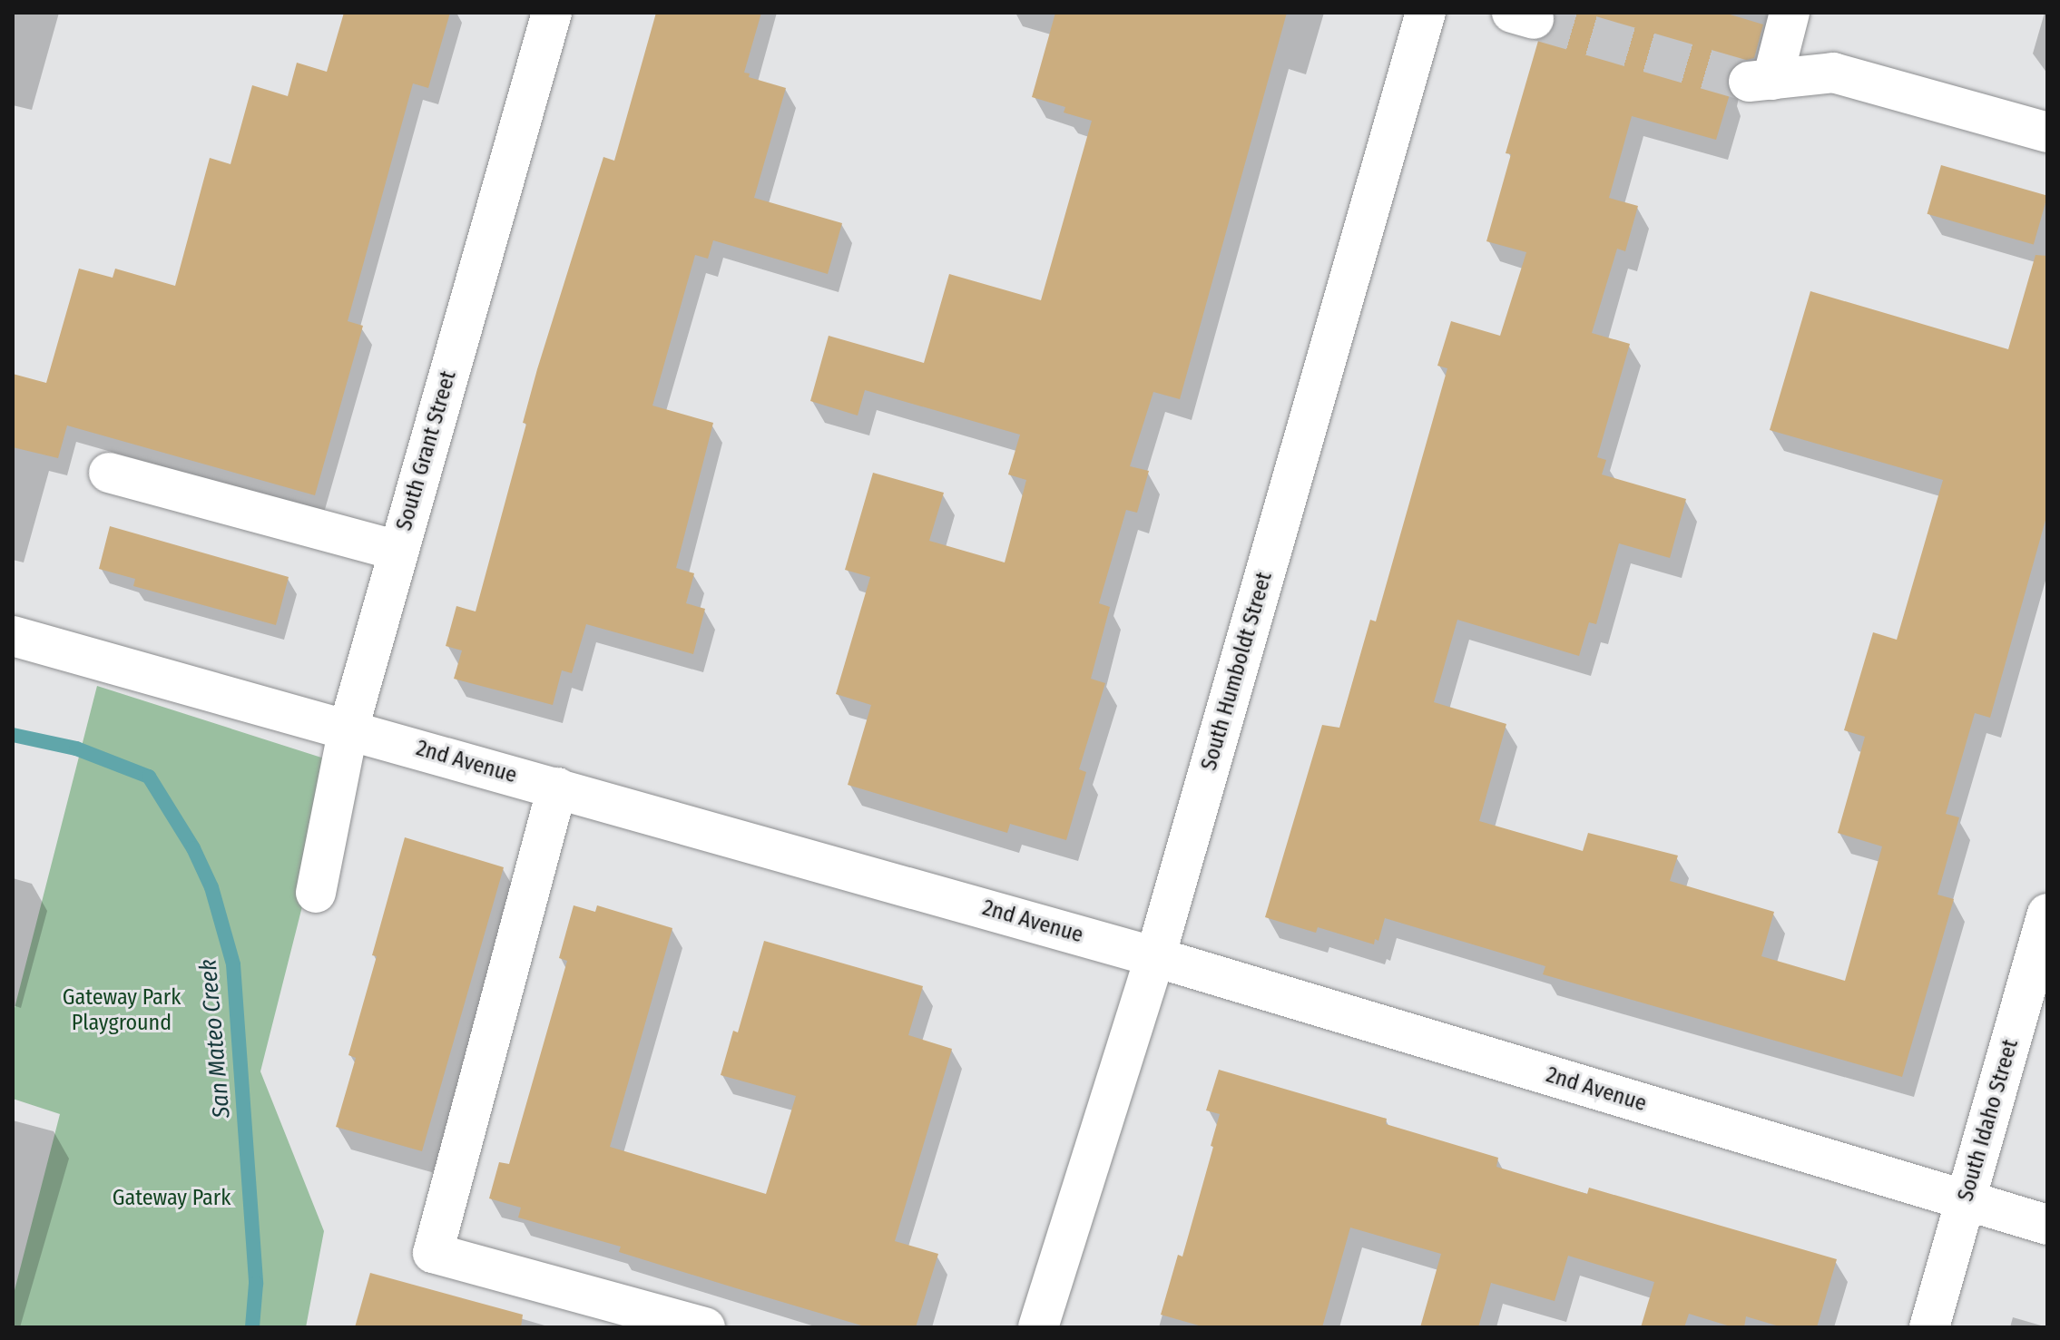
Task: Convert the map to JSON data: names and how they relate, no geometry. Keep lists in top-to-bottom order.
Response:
{
  "streets": {
    "street": [
      "South Grant Street",
      "South Humboldt Street",
      "2nd Avenue",
      "South Idaho Street"
    ]
  },
  "crossings": [
    ["South Grant Street", "2nd Avenue"],
    ["South Humboldt Street", "2nd Avenue"],
    ["2nd Avenue", "South Idaho Street"]
  ],
  "water": ["San Mateo Creek"],
  "parks": ["Gateway Park Playground", "Gateway Park"]
}
